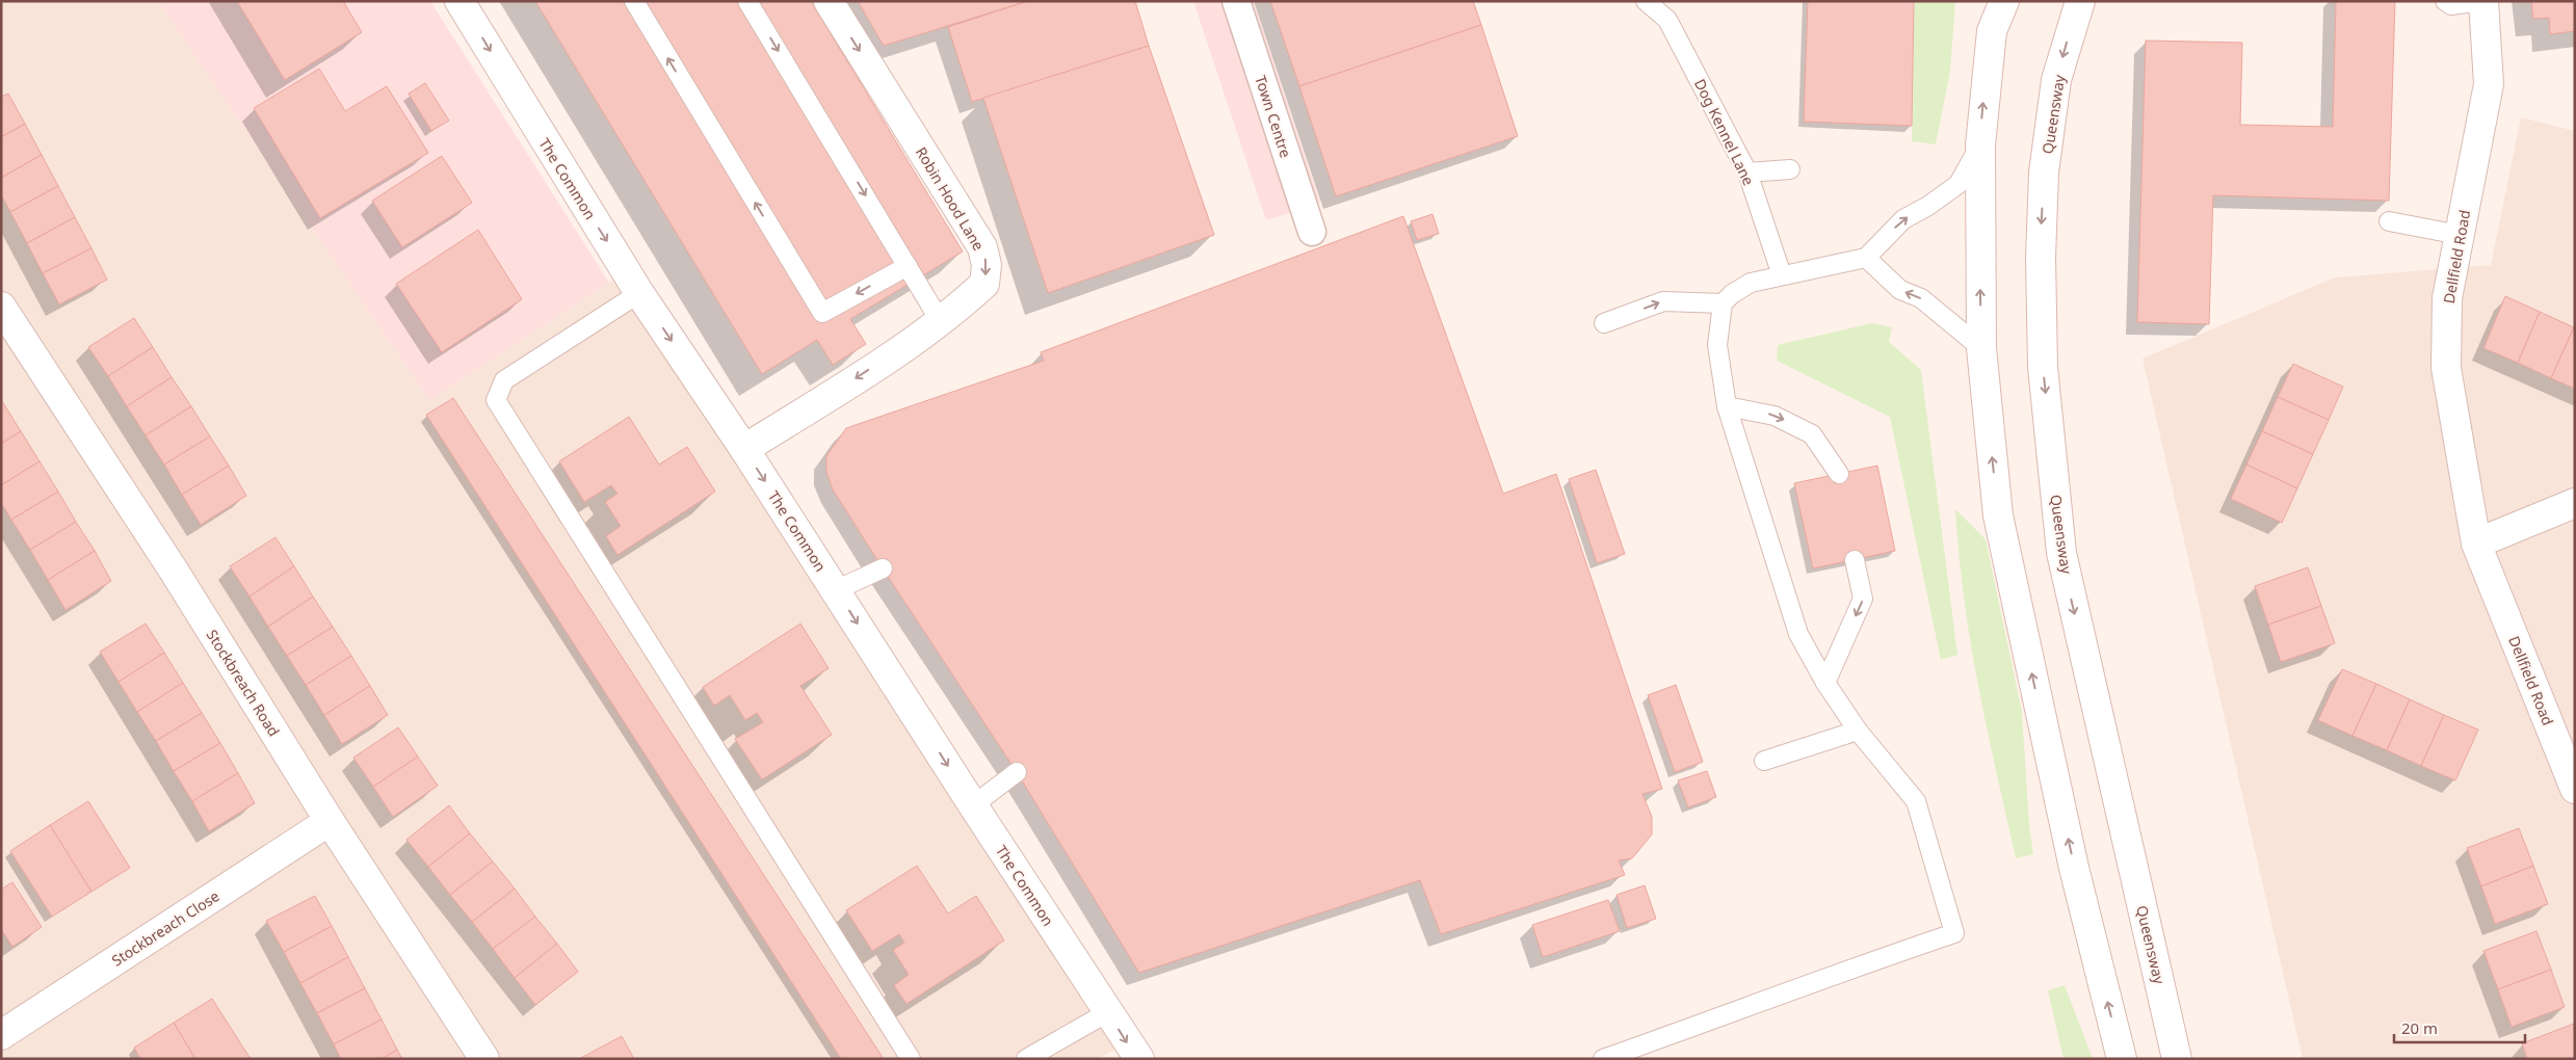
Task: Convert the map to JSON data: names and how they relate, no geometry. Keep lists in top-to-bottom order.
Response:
{
  "streets": {
    "street": [
      "Queensway",
      "Town Centre",
      "The Common",
      "Robin Hood Lane",
      "Dellfield Road",
      "Stockbreach Road",
      "Stockbreach Close"
    ],
    "lane": ["Dog Kennel Lane"]
  },
  "crossings": [
    ["The Common", "Robin Hood Lane"],
    ["Stockbreach Road", "Stockbreach Close"]
  ],
  "one_way": ["The Common"],
  "scale_bar": "20 m"
}
